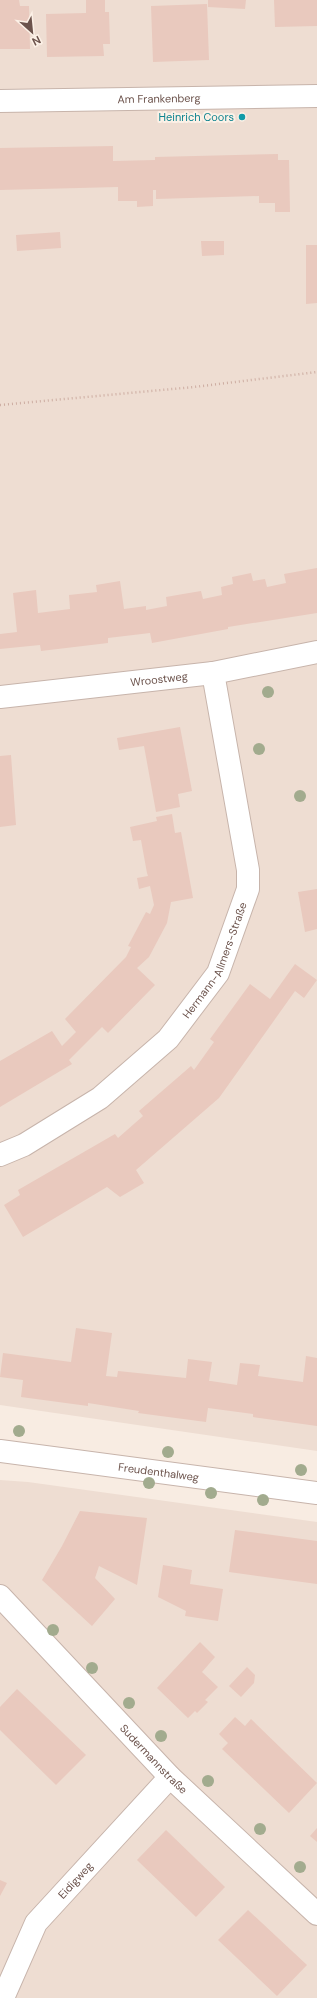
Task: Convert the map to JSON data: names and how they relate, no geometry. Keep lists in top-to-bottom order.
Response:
{
  "streets": {
    "street": [
      "Am Frankenberg",
      "Wroostweg",
      "Hermann-Allmers-Straße",
      "Freudenthalweg",
      "Sudermannstraße",
      "Eidigweg"
    ]
  },
  "crossings": [
    ["Wroostweg", "Hermann-Allmers-Straße"],
    ["Sudermannstraße", "Eidigweg"]
  ],
  "places": ["Heinrich Coors"],
  "north": "bottom right"
}
